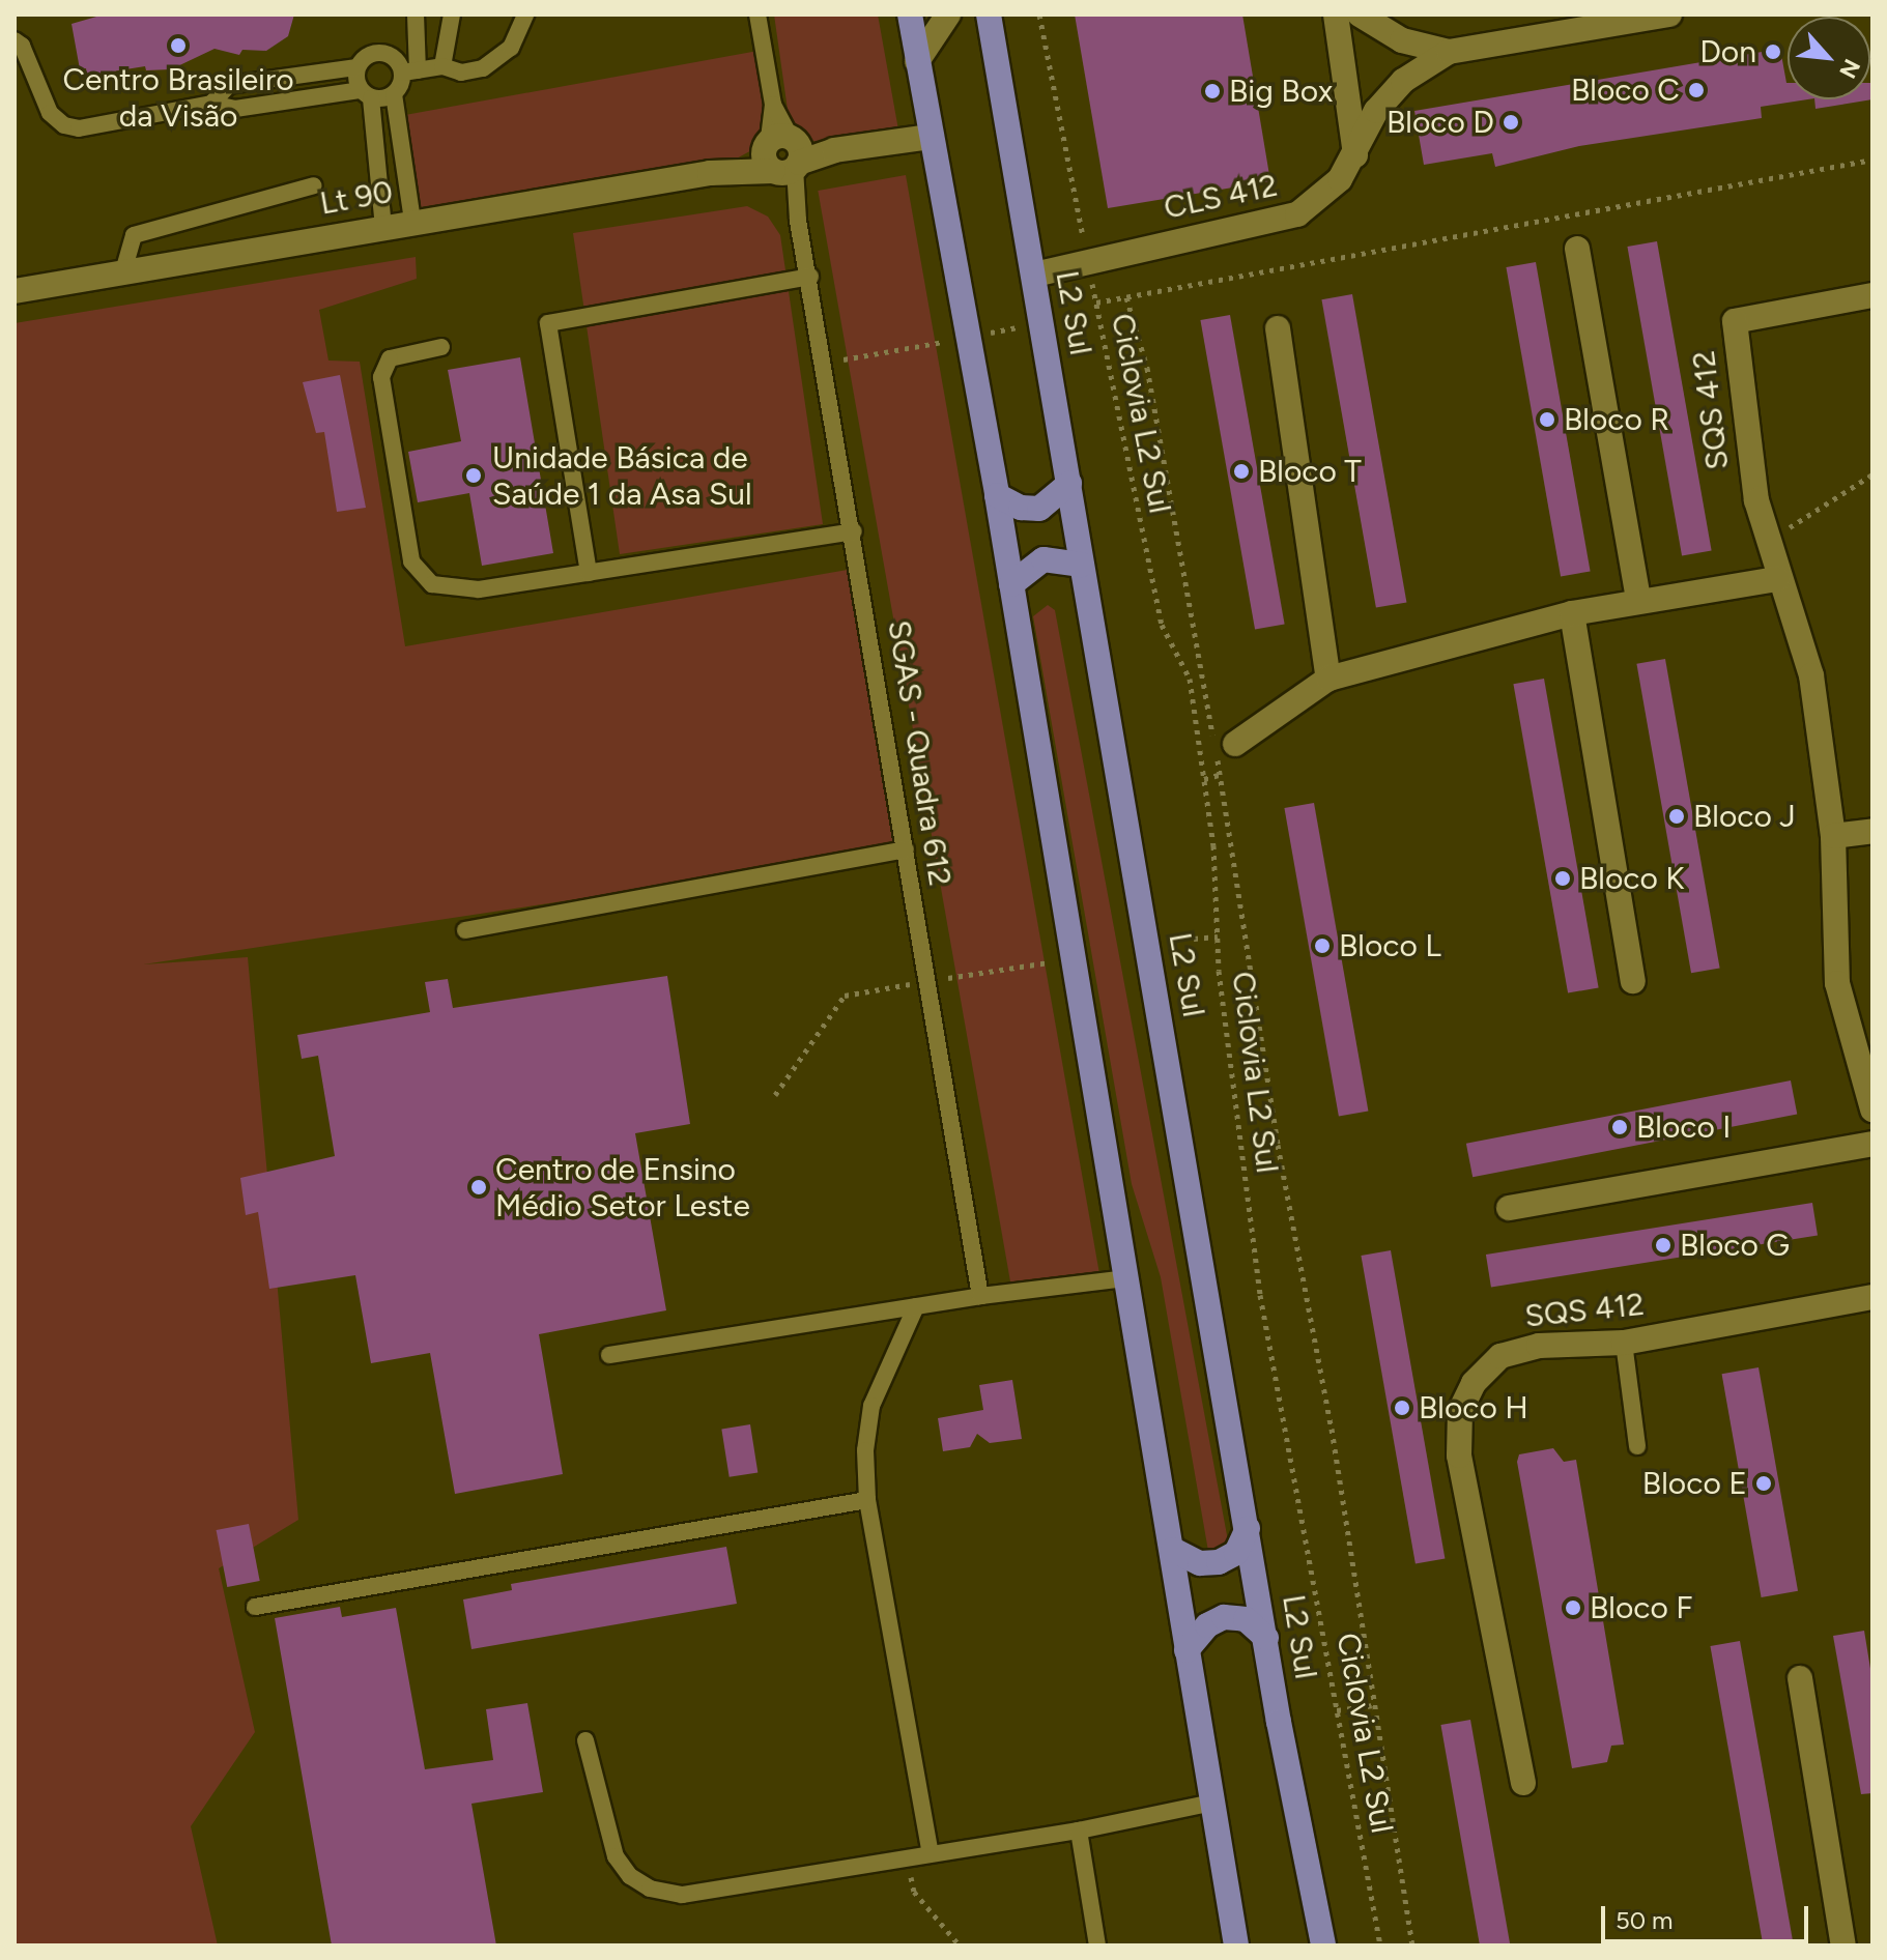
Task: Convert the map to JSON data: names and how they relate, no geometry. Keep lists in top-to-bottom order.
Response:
{
  "streets": {
    "main road": ["L2 Sul"],
    "street": ["CLS 412", "Lt 90", "SQS 412"],
    "lane": ["SGAS - Quadra 612"],
    "path": ["Ciclovia L2 Sul"]
  },
  "crossings": [
    ["CLS 412", "L2 Sul"],
    ["CLS 412", "Ciclovia L2 Sul"],
    ["Lt 90", "SGAS - Quadra 612"]
  ],
  "places": [
    "Centro Brasileiro da Visão",
    "Don",
    "Bloco C",
    "Big Box",
    "Bloco D",
    "Bloco R",
    "Bloco T",
    "Unidade Básica de Saúde 1 da Asa Sul",
    "Bloco J",
    "Bloco K",
    "Bloco L",
    "Bloco I",
    "Centro de Ensino Médio Setor Leste",
    "Bloco G",
    "Bloco H",
    "Bloco E",
    "Bloco F"
  ],
  "scale_bar": "50 m",
  "north": "bottom right"
}
